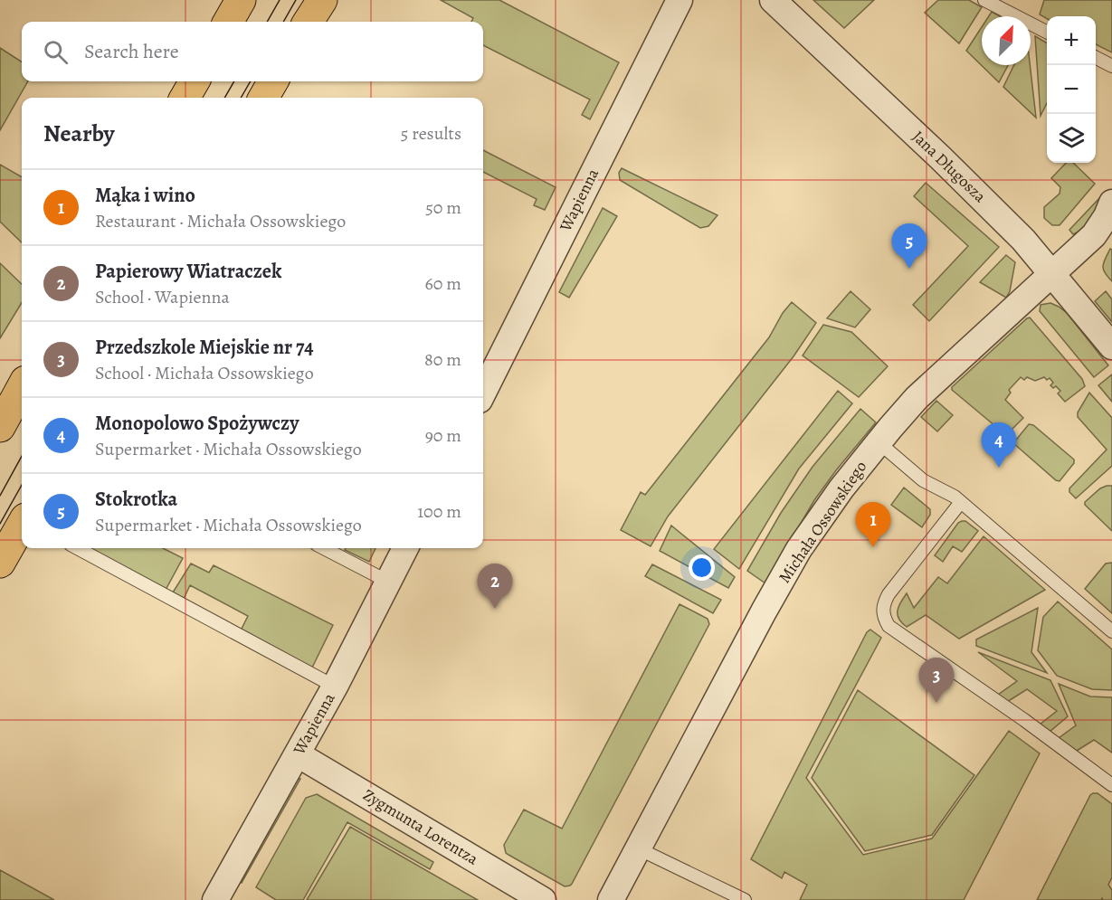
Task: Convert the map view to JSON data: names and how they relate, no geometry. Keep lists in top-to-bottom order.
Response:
{
  "streets": {
    "street": [
      "Jana Długosza",
      "Wapienna",
      "Michała Ossowskiego",
      "Zygmunta Lorentza"
    ]
  },
  "crossings": [
    ["Jana Długosza", "Michała Ossowskiego"],
    ["Wapienna", "Zygmunta Lorentza"]
  ],
  "north": "top right",
  "page": {
    "map_buttons": ["+", "−"],
    "search": "Search here",
    "heading": ["Nearby", "5 results"],
    "list": [
      {
        "mark": "1",
        "name": "Mąka i wino",
        "note": "Restaurant · Michała Ossowskiego",
        "value": "50 m"
      },
      {
        "mark": "2",
        "name": "Papierowy Wiatraczek",
        "note": "School · Wapienna",
        "value": "60 m"
      },
      {
        "mark": "3",
        "name": "Przedszkole Miejskie nr 74",
        "note": "School · Michała Ossowskiego",
        "value": "80 m"
      },
      {
        "mark": "4",
        "name": "Monopolowo Spożywczy",
        "note": "Supermarket · Michała Ossowskiego",
        "value": "90 m"
      },
      {
        "mark": "5",
        "name": "Stokrotka",
        "note": "Supermarket · Michała Ossowskiego",
        "value": "100 m"
      }
    ],
    "pins": [
      "5",
      "4",
      "1",
      "2",
      "3"
    ]
  }
}
